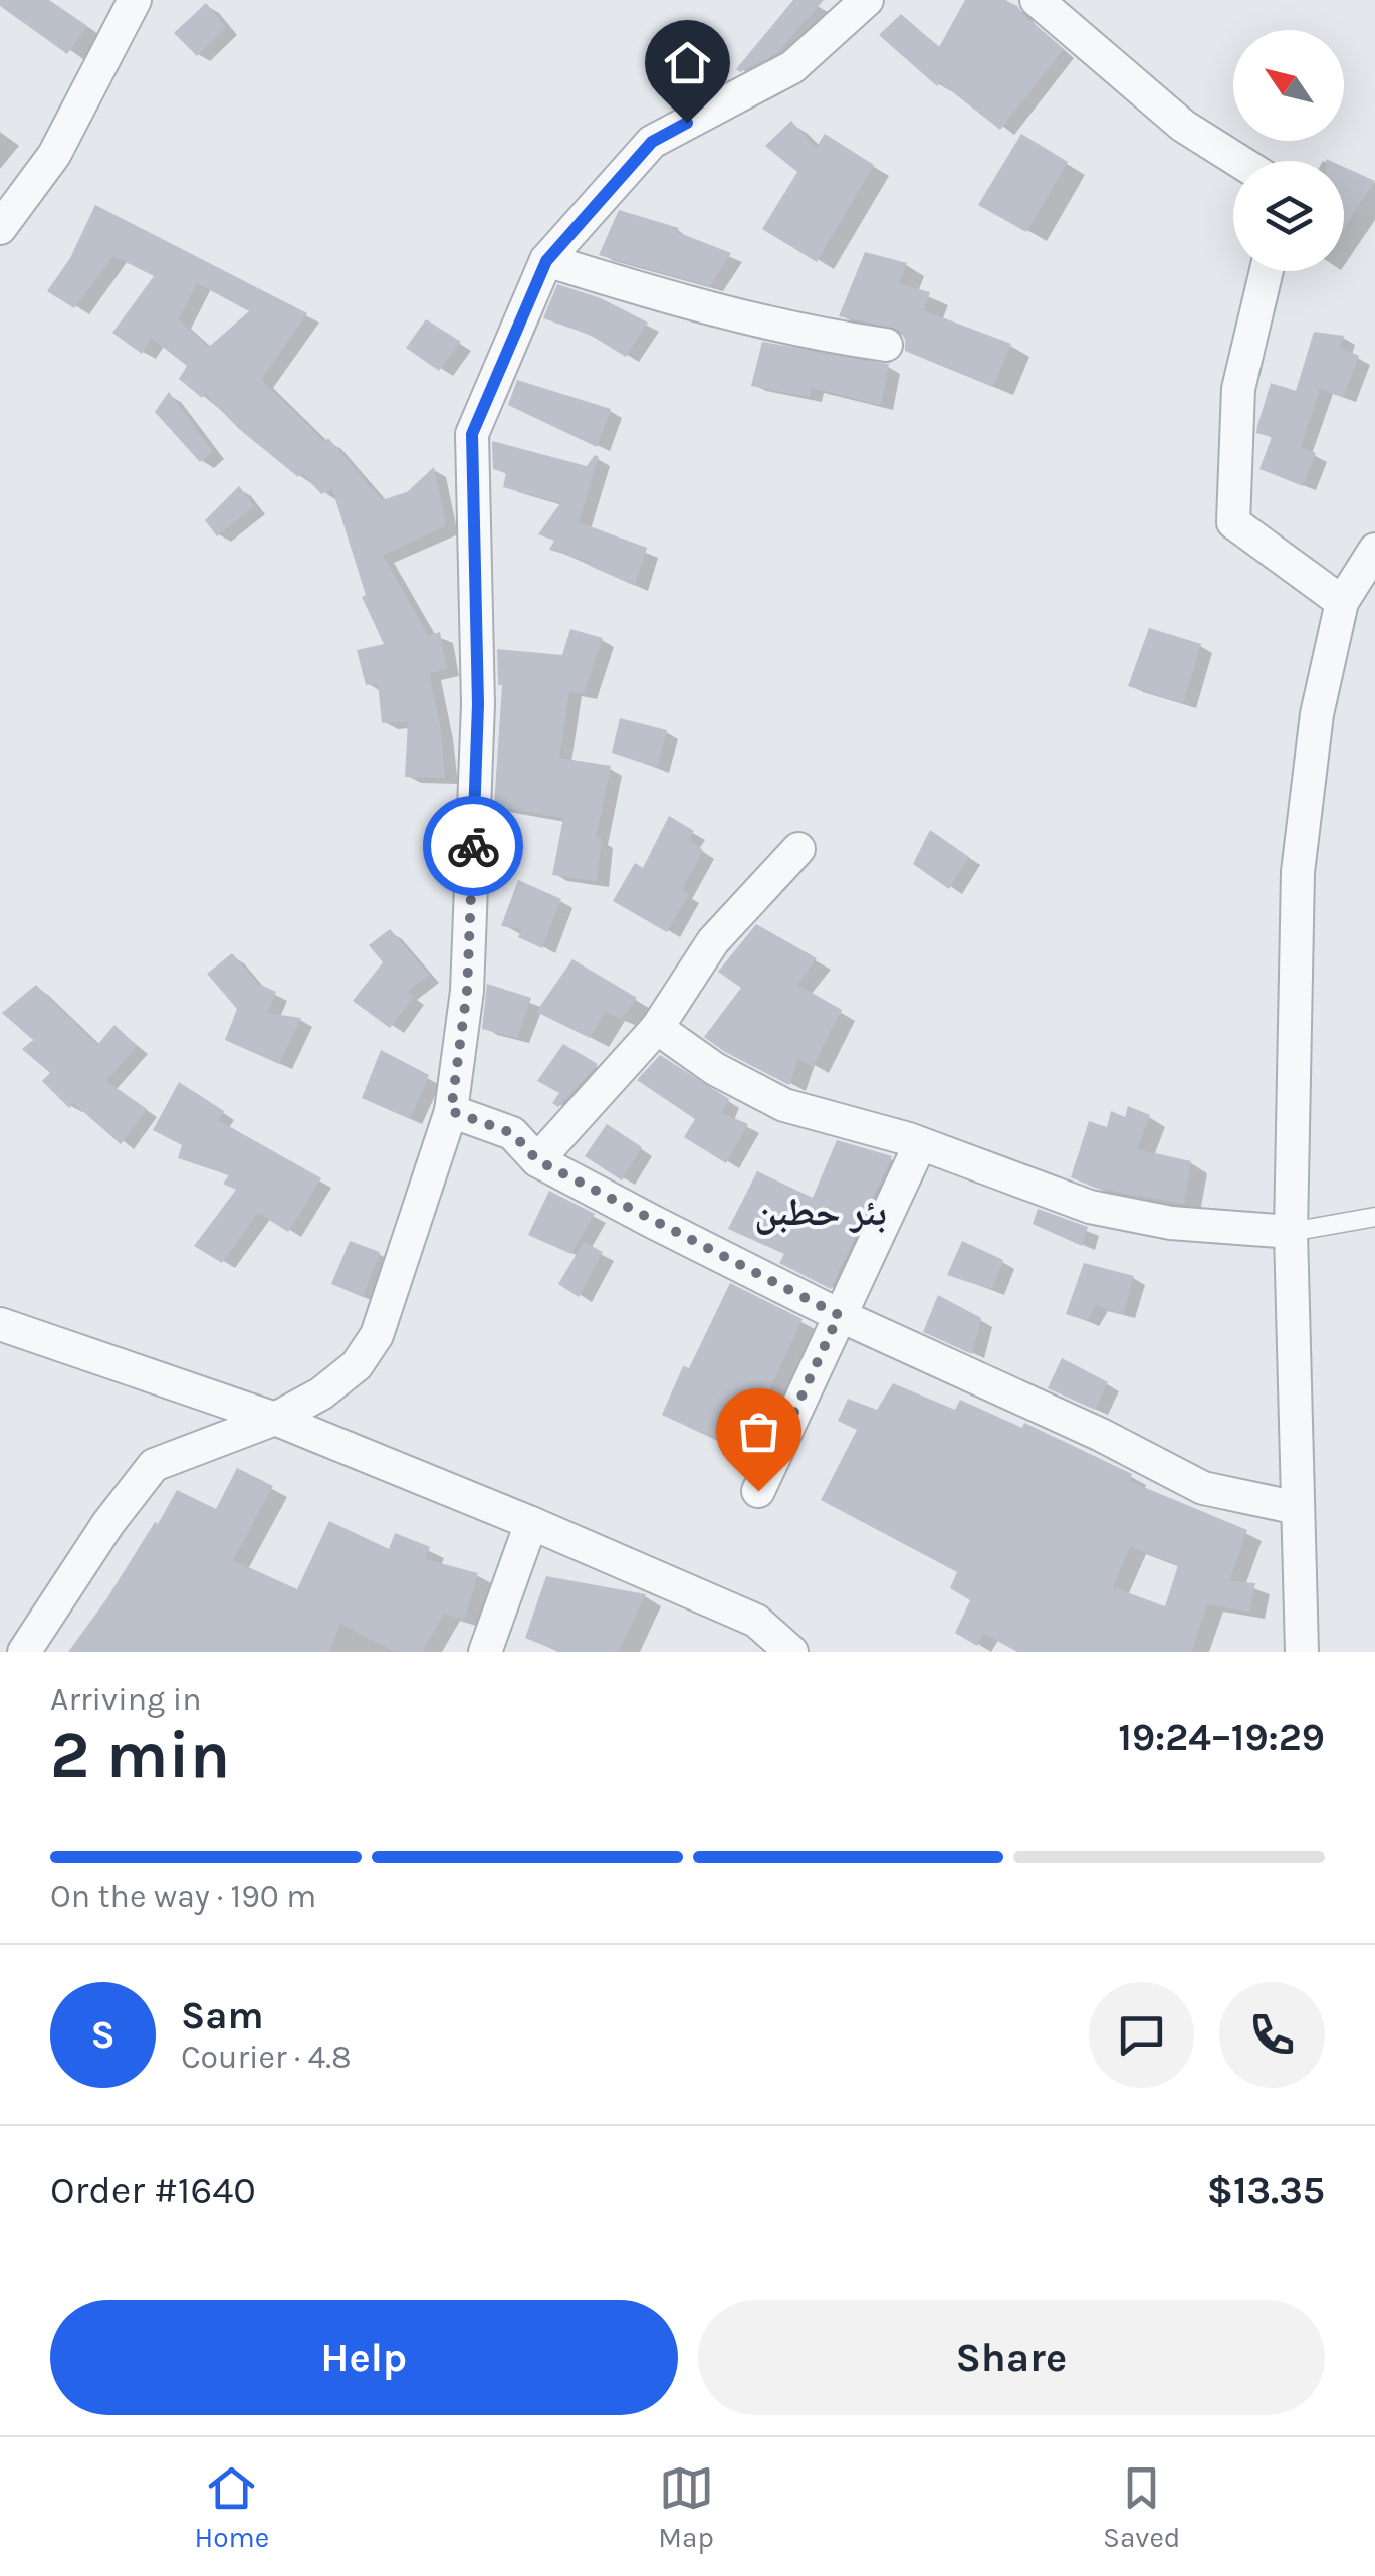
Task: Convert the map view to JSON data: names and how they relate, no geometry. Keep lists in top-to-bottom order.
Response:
{
  "districts": ["بئر حطبن"],
  "north": "top left",
  "page": {
    "heading": ["2 min", "Arriving in", "19:24–19:29"],
    "panel": [
      "Sam",
      "Courier · 4.8",
      "Order #1640",
      "$13.35"
    ],
    "bar": "On the way · 190 m",
    "round": "S",
    "buttons": ["Help", "Share"],
    "tabs": ["Home", "Map", "Saved"]
  }
}
